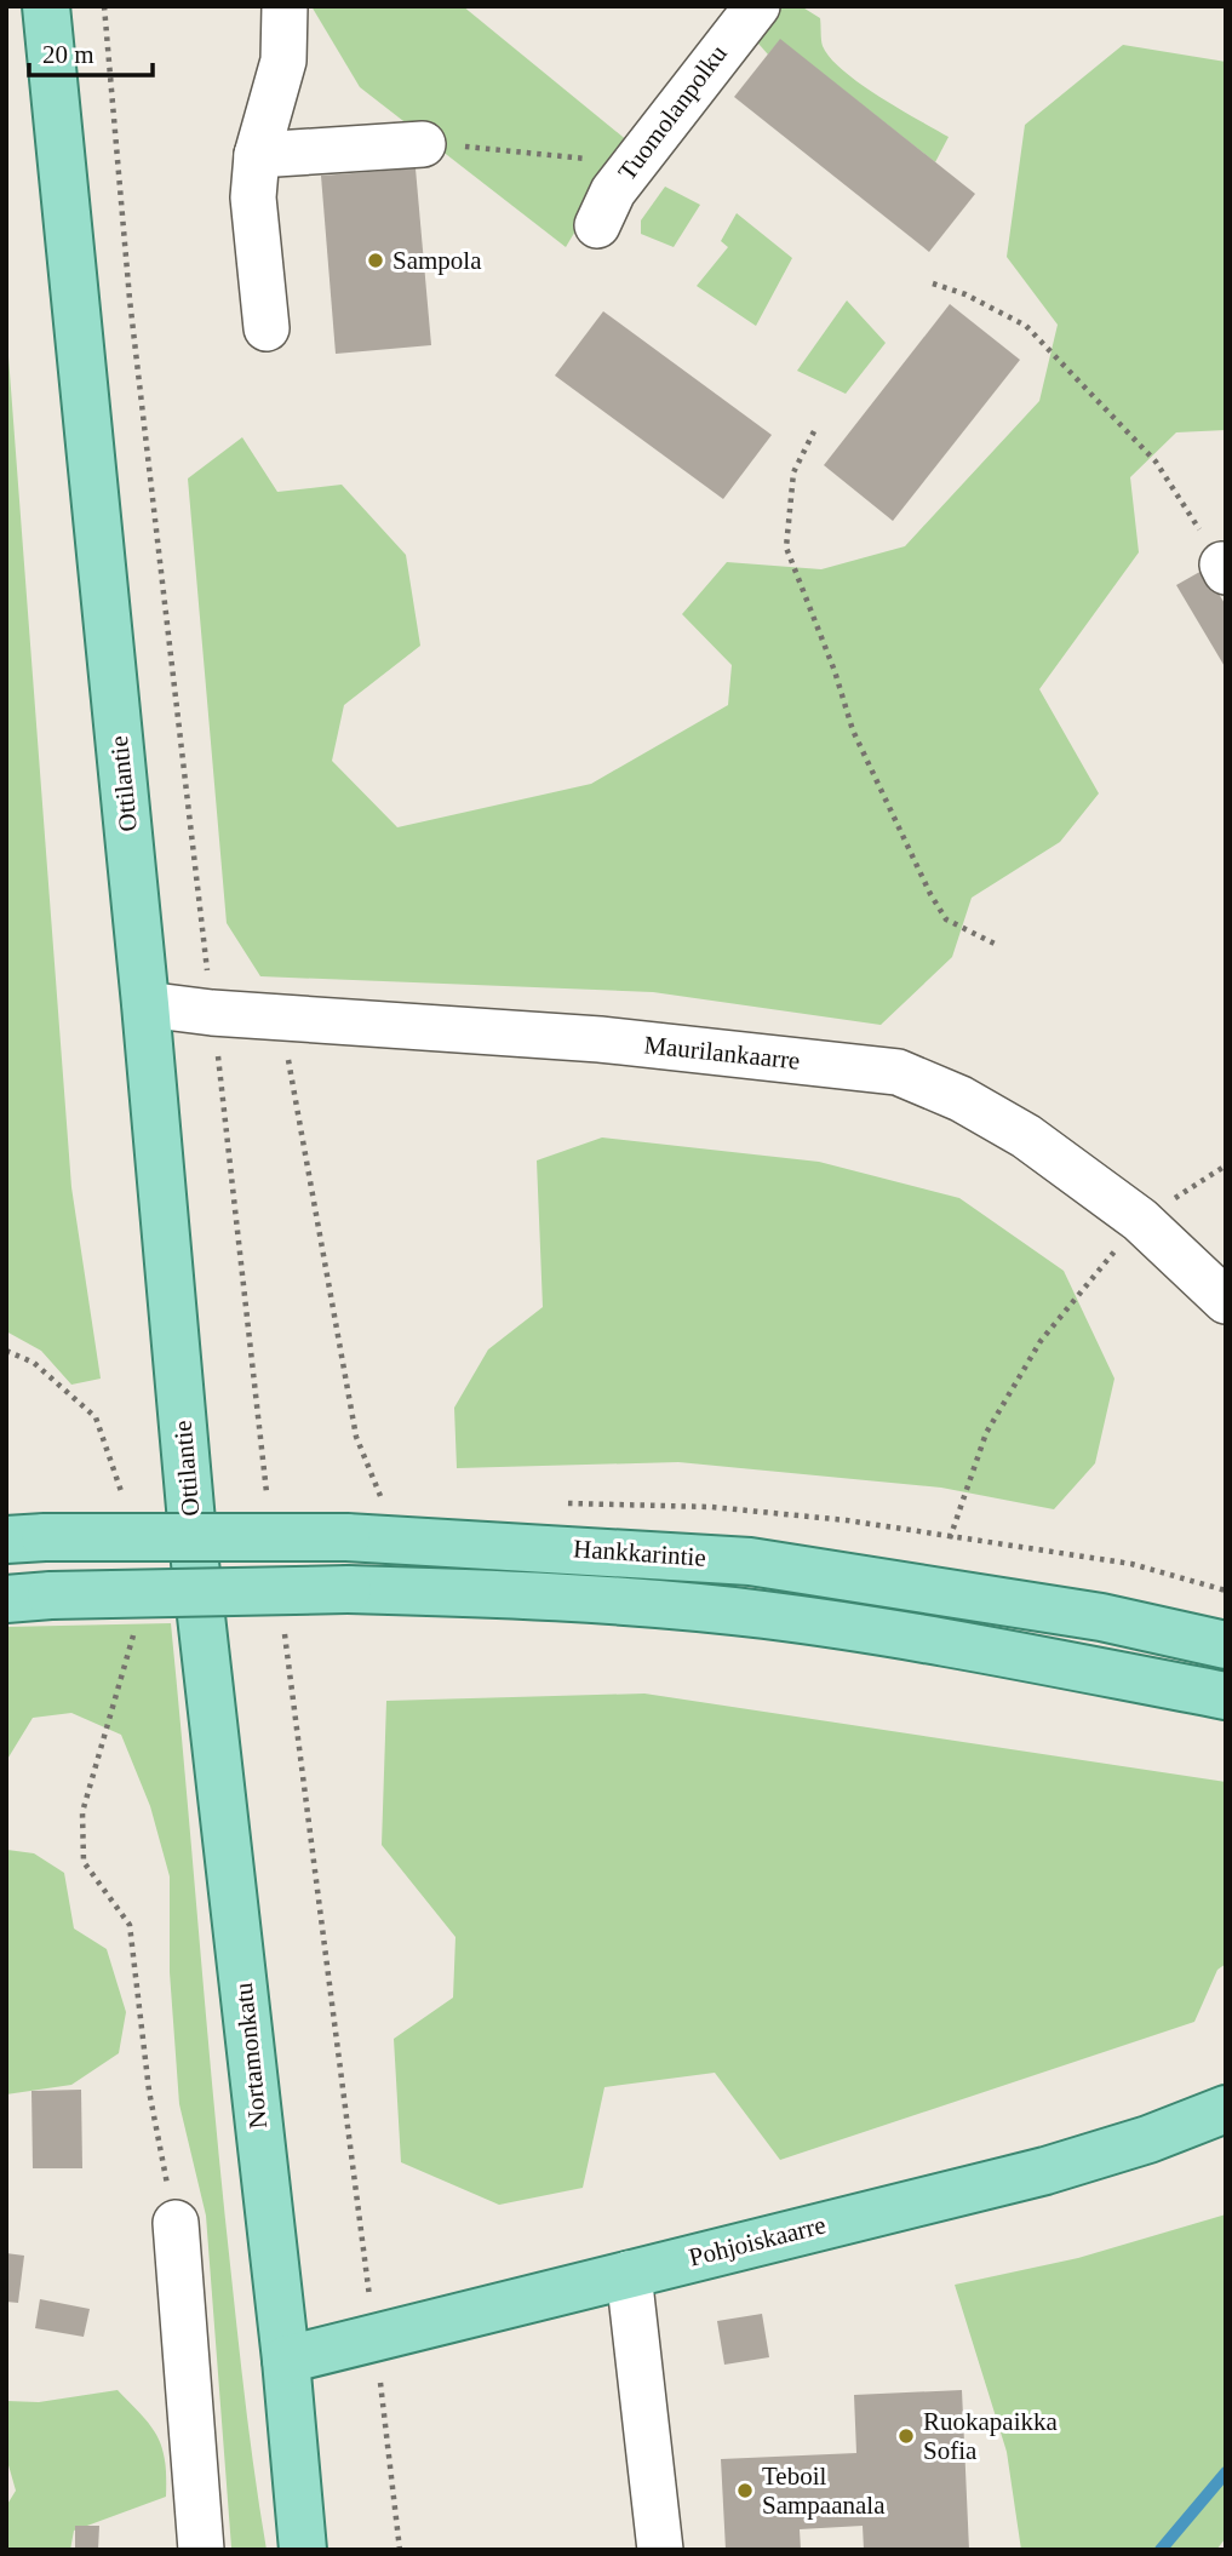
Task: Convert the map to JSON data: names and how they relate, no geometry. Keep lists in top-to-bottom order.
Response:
{
  "streets": {
    "main road": [
      "Ottilantie",
      "Hankkarintie",
      "Nortamonkatu",
      "Pohjoiskaarre"
    ],
    "street": ["Tuomolanpolku", "Maurilankaarre"]
  },
  "crossings": [
    ["Ottilantie", "Maurilankaarre"],
    ["Ottilantie", "Nortamonkatu"],
    ["Nortamonkatu", "Pohjoiskaarre"]
  ],
  "places": ["Sampola", "Ruokapaikka Sofia", "Teboil Sampaanala"],
  "scale_bar": "20 m"
}
